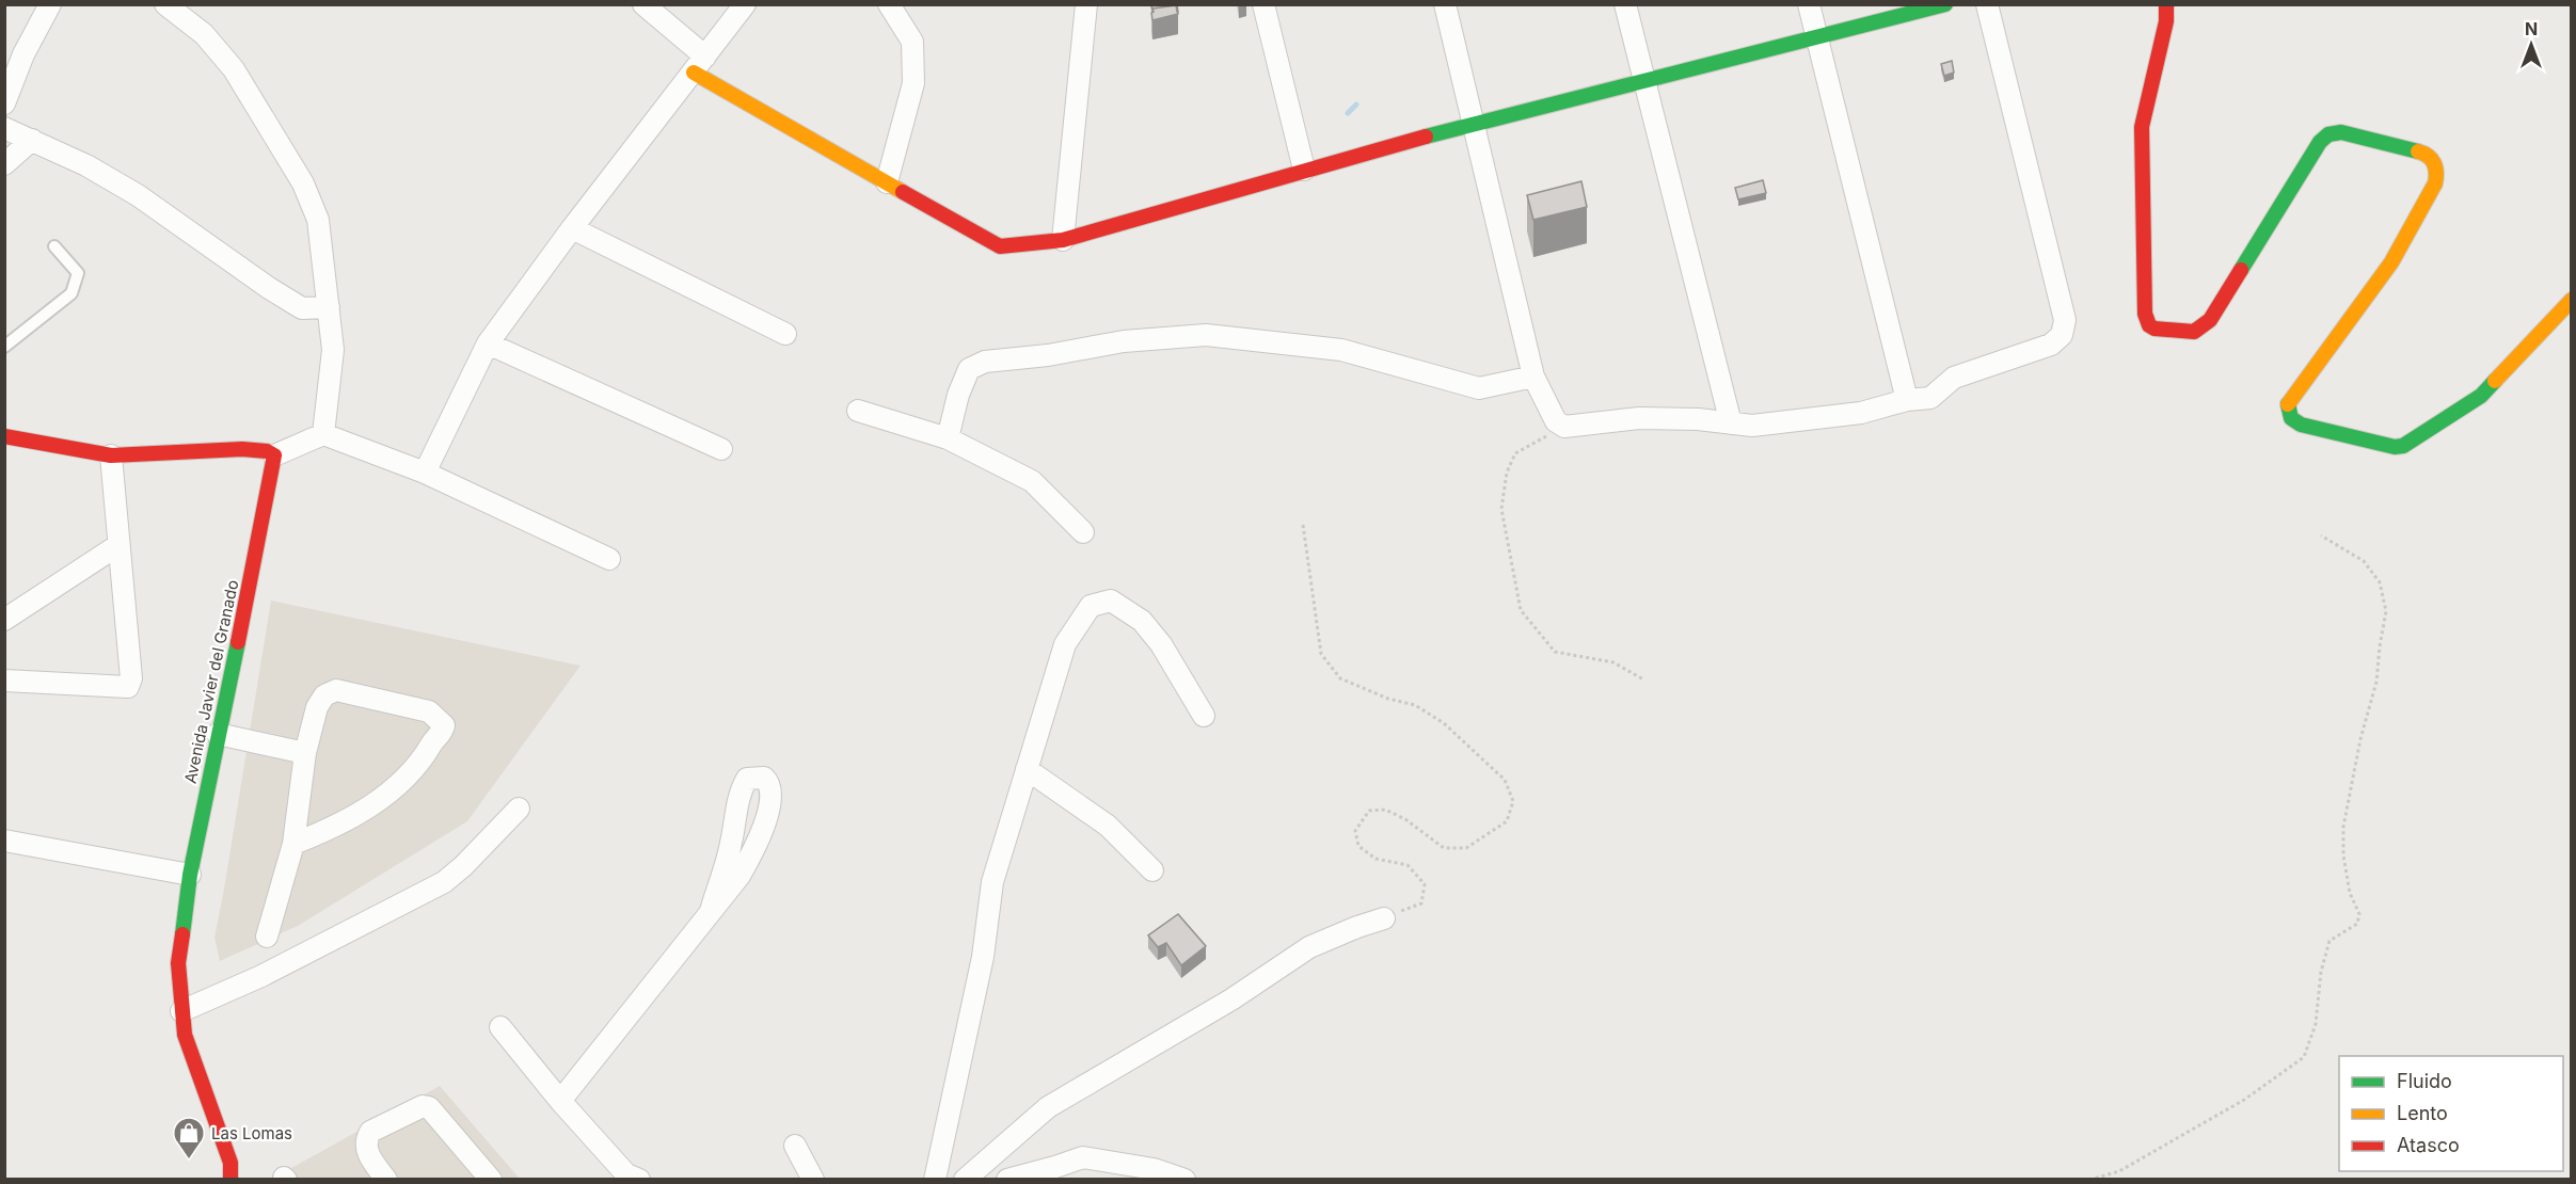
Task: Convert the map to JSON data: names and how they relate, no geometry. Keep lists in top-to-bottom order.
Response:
{
  "streets": {
    "street": ["Avenida Javier del Granado"]
  },
  "places": {
    "shop": ["Las Lomas"]
  },
  "legend": ["Fluido", "Lento", "Atasco"],
  "north": "top"
}
